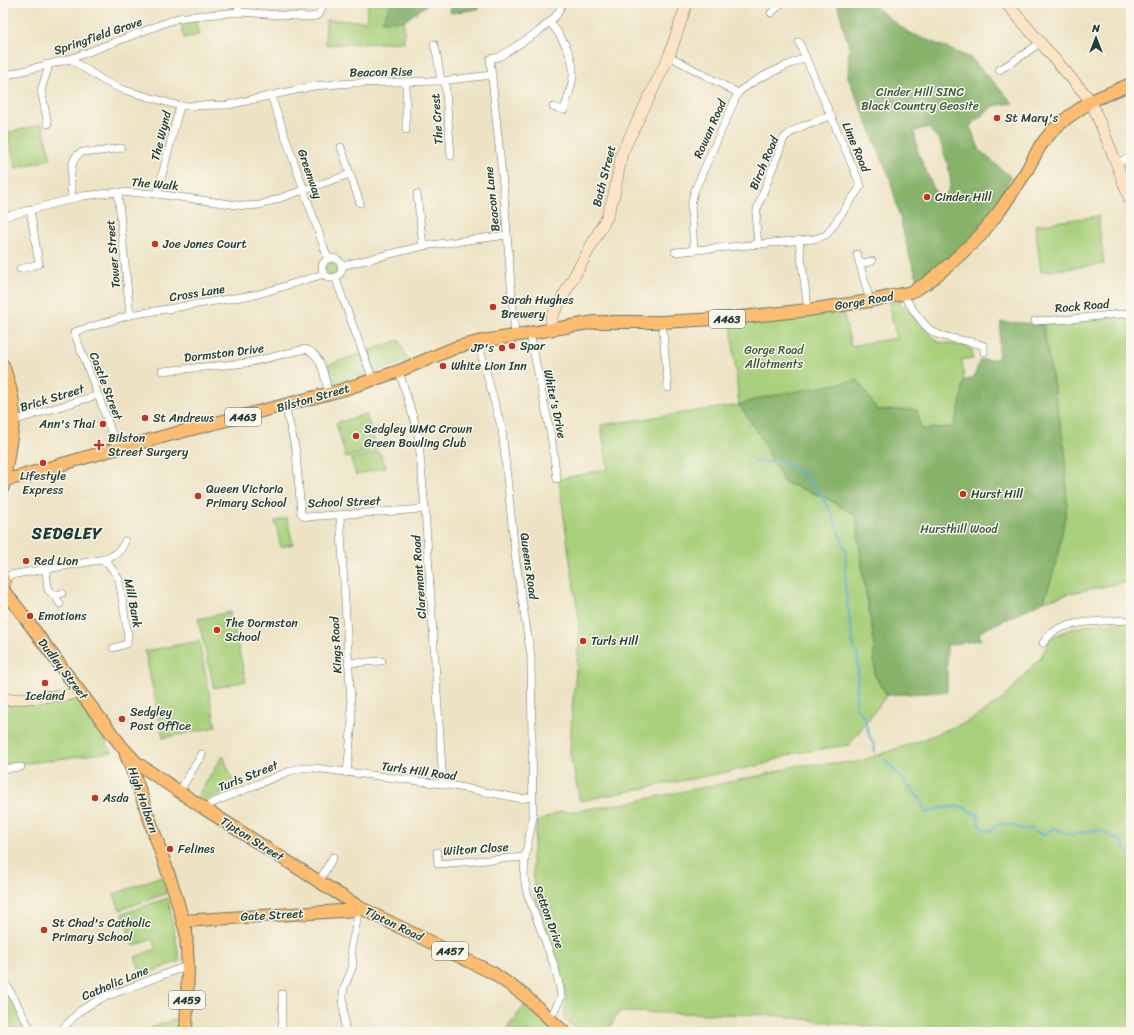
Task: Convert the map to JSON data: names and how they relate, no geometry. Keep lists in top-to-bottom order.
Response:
{
  "streets": {
    "main road": [
      "Gorge Road",
      "A463",
      "Bilston Street",
      "Dudley Street",
      "High Holborn",
      "Tipton Street",
      "Gate Street",
      "Tipton Road",
      "A457",
      "A459"
    ],
    "street": [
      "Springfield Grove",
      "Beacon Rise",
      "The Crest",
      "Rowan Road",
      "The Wynd",
      "Lime Road",
      "Birch Road",
      "Greenway",
      "Bath Street",
      "The Walk",
      "Beacon Lane",
      "Tower Street",
      "Cross Lane",
      "Rock Road",
      "Dormston Drive",
      "Castle Street",
      "Brick Street",
      "White's Drive",
      "School Street",
      "Queens Road",
      "Claremont Road",
      "Mill Bank",
      "Kings Road",
      "Turls Hill Road",
      "Turls Street",
      "Wilton Close",
      "Setton Drive",
      "Catholic Lane"
    ]
  },
  "crossings": [
    ["Springfield Grove", "Beacon Rise"],
    ["Beacon Rise", "The Crest"],
    ["Beacon Rise", "The Wynd"],
    ["Beacon Rise", "Greenway"],
    ["Beacon Rise", "Beacon Lane"],
    ["Rowan Road", "Bath Street"],
    ["The Wynd", "The Walk"],
    ["Lime Road", "Birch Road"],
    ["Greenway", "The Walk"],
    ["Greenway", "Cross Lane"],
    ["Bath Street", "Gorge Road"],
    ["Bath Street", "Bilston Street"],
    ["The Walk", "Tower Street"],
    ["Beacon Lane", "Bilston Street"],
    ["Tower Street", "Cross Lane"],
    ["Cross Lane", "Castle Street"],
    ["Gorge Road", "A463"],
    ["Gorge Road", "Bilston Street"],
    ["Dormston Drive", "Bilston Street"],
    ["Castle Street", "Brick Street"],
    ["Castle Street", "Bilston Street"],
    ["Bilston Street", "White's Drive"],
    ["Bilston Street", "School Street"],
    ["Bilston Street", "Queens Road"],
    ["Bilston Street", "Claremont Road"],
    ["School Street", "Claremont Road"],
    ["School Street", "Kings Road"],
    ["Queens Road", "Turls Hill Road"],
    ["Queens Road", "Setton Drive"],
    ["Claremont Road", "Turls Hill Road"],
    ["Kings Road", "Turls Hill Road"],
    ["Dudley Street", "High Holborn"],
    ["Dudley Street", "Tipton Street"],
    ["Turls Hill Road", "Turls Street"],
    ["Turls Hill Road", "Setton Drive"],
    ["Turls Street", "Tipton Street"],
    ["High Holborn", "Tipton Street"],
    ["High Holborn", "Gate Street"],
    ["High Holborn", "A459"],
    ["Tipton Street", "Tipton Road"],
    ["Wilton Close", "Setton Drive"],
    ["Gate Street", "Tipton Road"],
    ["Gate Street", "A459"],
    ["Setton Drive", "Tipton Road"],
    ["Catholic Lane", "A459"]
  ],
  "districts": ["SEDGLEY"],
  "parks": ["Cinder Hill SINC Black Country Geosite", "Gorge Road Allotments", "Hursthill Wood"],
  "places": {
    "other": [
      "St Mary's",
      "Cinder Hill",
      "Joe Jones Court",
      "Sarah Hughes Brewery",
      "Spar",
      "JP's",
      "White Lion Inn",
      "St Andrews",
      "Ann's Thai",
      "Sedgley WMC Crown Green Bowling Club",
      "Lifestyle Express",
      "Hurst Hill",
      "Queen Victoria Primary School",
      "Red Lion",
      "Emotions",
      "The Dormston School",
      "Turls Hill",
      "Iceland",
      "Sedgley Post Office",
      "Asda",
      "Felines",
      "St Chad's Catholic Primary School"
    ],
    "health": ["Bilston Street Surgery"]
  },
  "north": "top"
}
